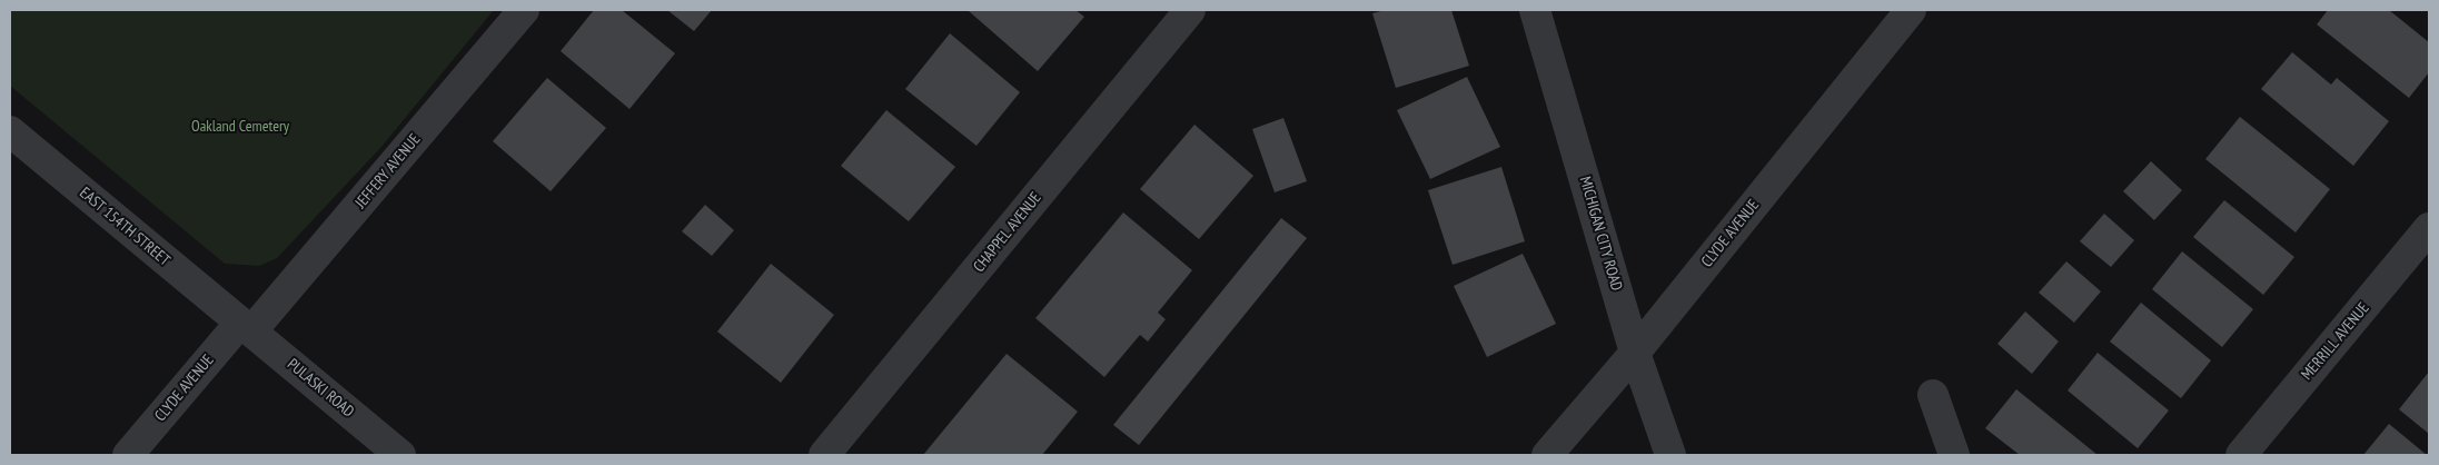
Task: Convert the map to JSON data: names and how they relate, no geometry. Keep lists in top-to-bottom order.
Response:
{
  "streets": {
    "street": [
      "JEFFERY AVENUE",
      "EAST 154TH STREET",
      "CHAPPEL AVENUE",
      "MICHIGAN CITY ROAD",
      "CLYDE AVENUE",
      "MERRILL AVENUE",
      "PULASKI ROAD"
    ]
  },
  "crossings": [
    ["JEFFERY AVENUE", "EAST 154TH STREET"],
    ["JEFFERY AVENUE", "CLYDE AVENUE"],
    ["JEFFERY AVENUE", "PULASKI ROAD"],
    ["EAST 154TH STREET", "CLYDE AVENUE"],
    ["EAST 154TH STREET", "PULASKI ROAD"],
    ["MICHIGAN CITY ROAD", "CLYDE AVENUE"],
    ["CLYDE AVENUE", "PULASKI ROAD"]
  ],
  "parks": ["Oakland Cemetery"]
}
